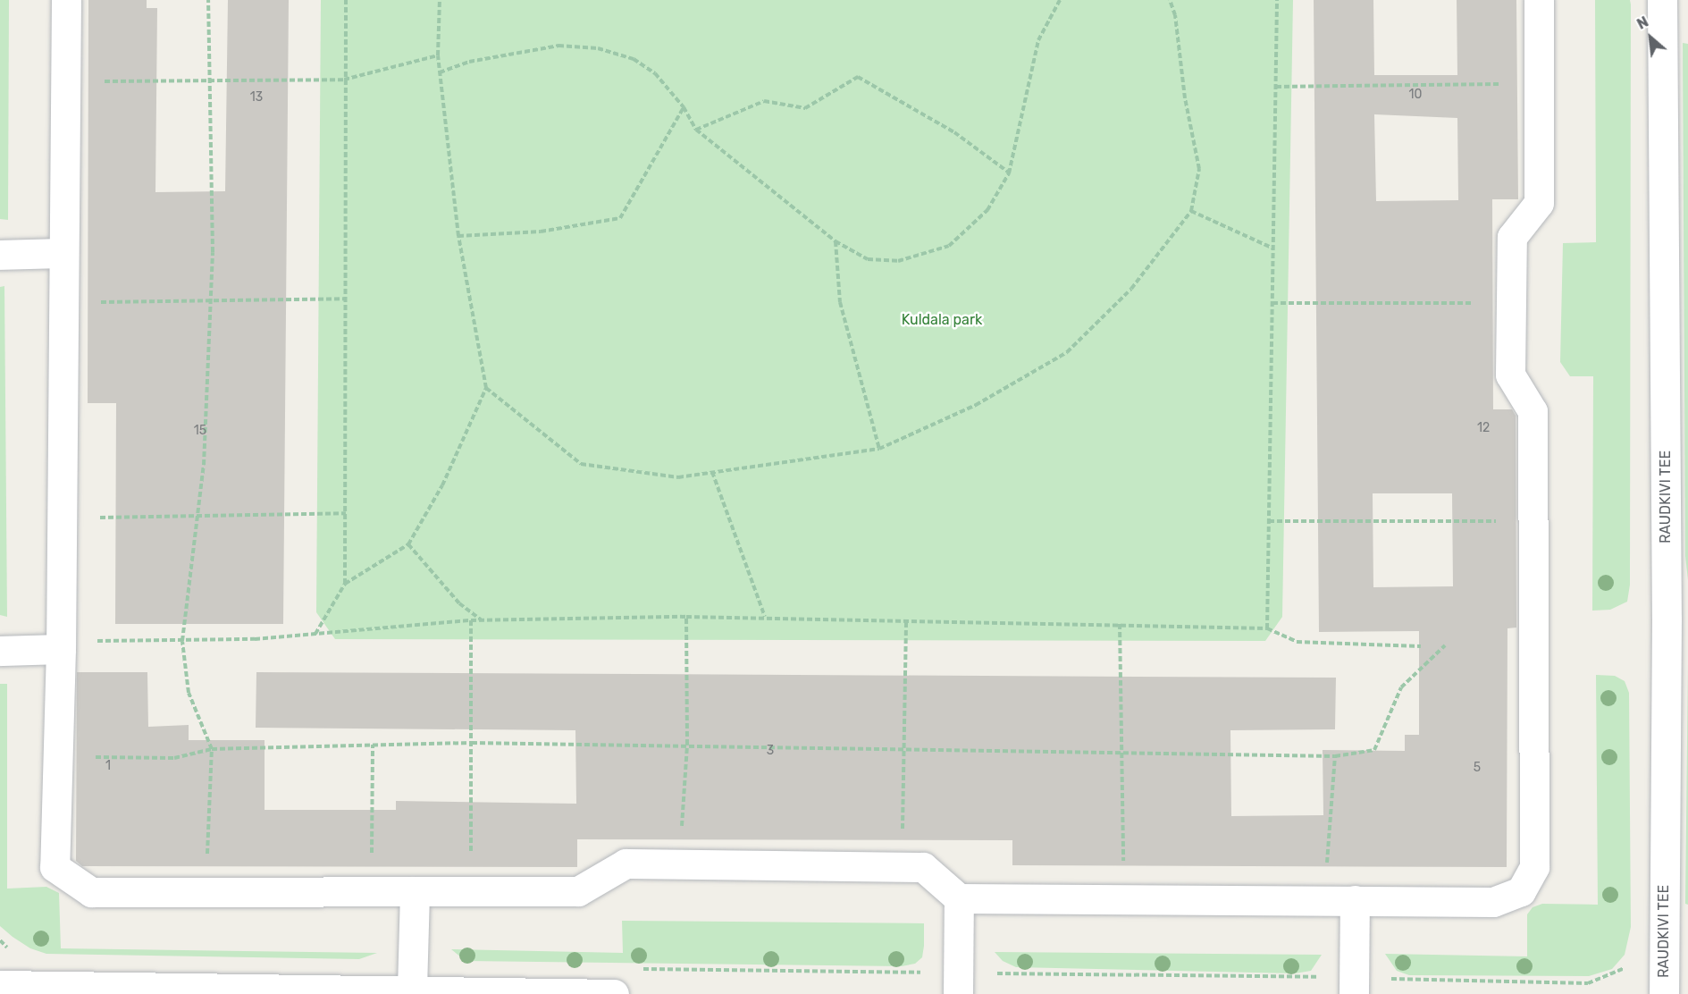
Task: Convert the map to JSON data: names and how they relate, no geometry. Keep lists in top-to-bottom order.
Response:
{
  "streets": {
    "street": ["RAUDKIVI TEE"]
  },
  "parks": ["Kuldala park"],
  "house_numbers": [
    "10",
    "13",
    "12",
    "15",
    "3",
    "1",
    "5"
  ],
  "north": "top left"
}
